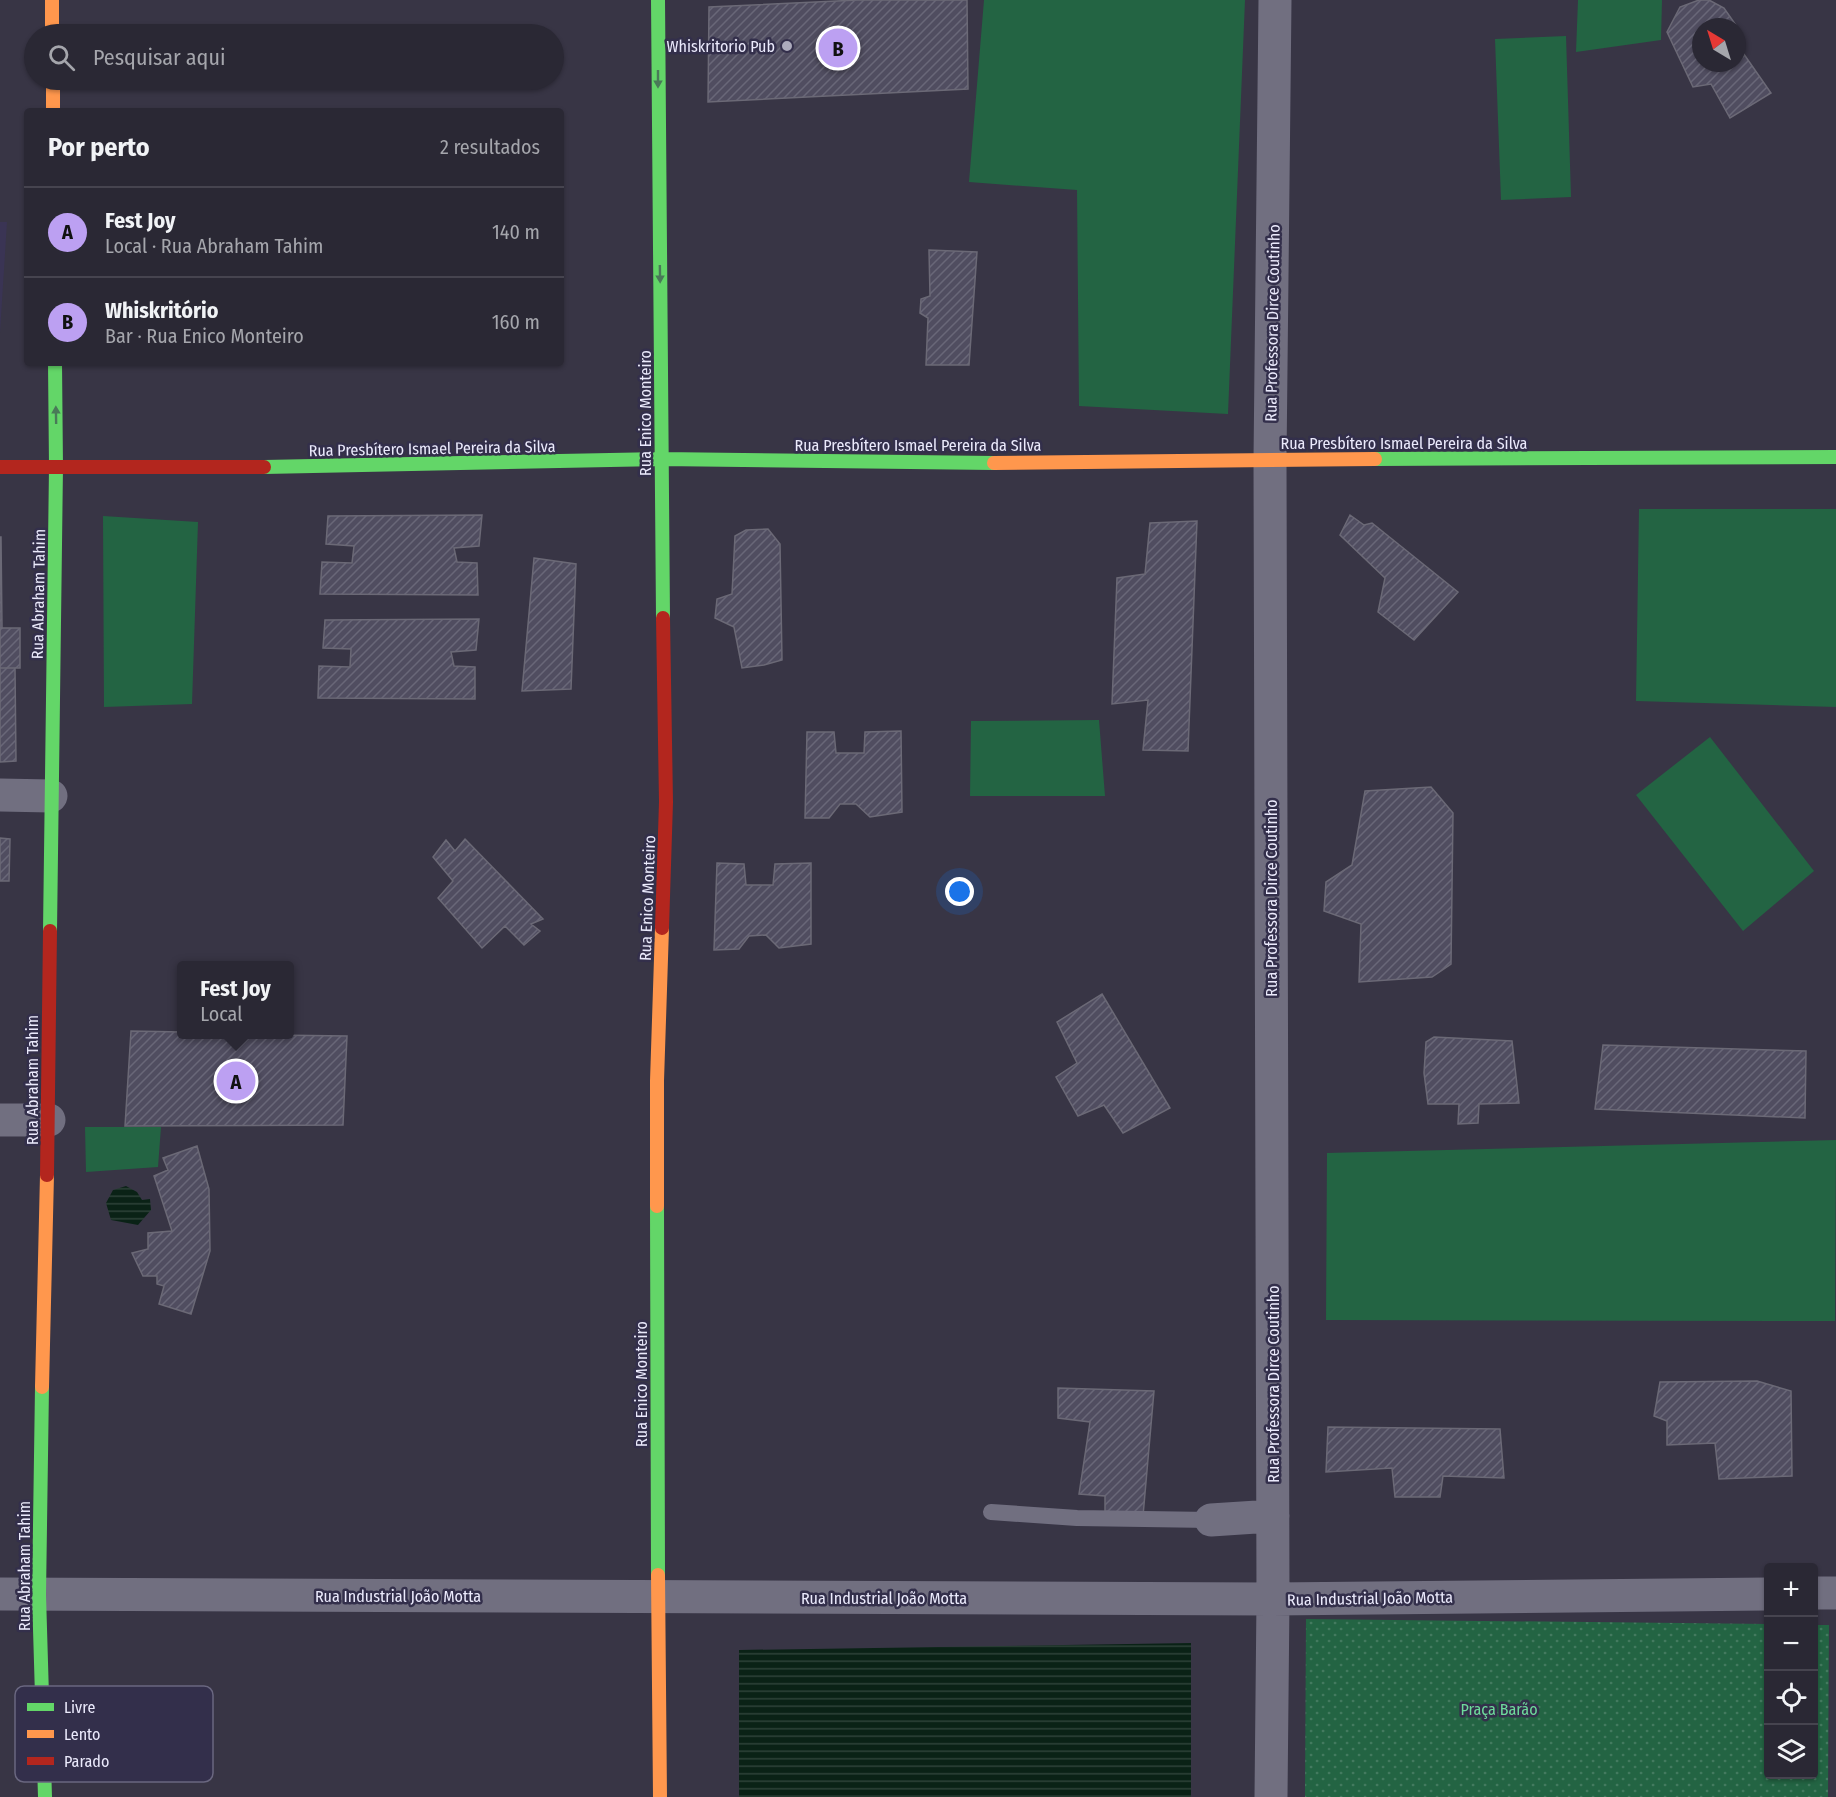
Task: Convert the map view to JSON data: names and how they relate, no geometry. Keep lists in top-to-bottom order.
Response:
{
  "streets": {
    "street": [
      "Rua Professora Dirce Coutinho",
      "Rua Enico Monteiro",
      "Rua Presbítero Ismael Pereira da Silva",
      "Rua Abraham Tahim",
      "Rua Industrial João Motta"
    ]
  },
  "crossings": [
    ["Rua Professora Dirce Coutinho", "Rua Presbítero Ismael Pereira da Silva"],
    ["Rua Professora Dirce Coutinho", "Rua Industrial João Motta"],
    ["Rua Enico Monteiro", "Rua Presbítero Ismael Pereira da Silva"],
    ["Rua Enico Monteiro", "Rua Industrial João Motta"],
    ["Rua Presbítero Ismael Pereira da Silva", "Rua Abraham Tahim"],
    ["Rua Abraham Tahim", "Rua Industrial João Motta"]
  ],
  "parks": ["Praça Barão"],
  "places": ["Whiskritorio Pub"],
  "legend": ["Livre", "Lento", "Parado"],
  "north": "top left",
  "page": {
    "search": "Pesquisar aqui",
    "pins": ["B", "A"],
    "heading": ["Por perto", "2 resultados"],
    "list": [
      {
        "mark": "A",
        "name": "Fest Joy",
        "note": "Local · Rua Abraham Tahim",
        "value": "140 m"
      },
      {
        "mark": "B",
        "name": "Whiskritório",
        "note": "Bar · Rua Enico Monteiro",
        "value": "160 m"
      }
    ],
    "popup": ["Fest Joy", "Local"],
    "map_buttons": ["+", "−"]
  }
}
